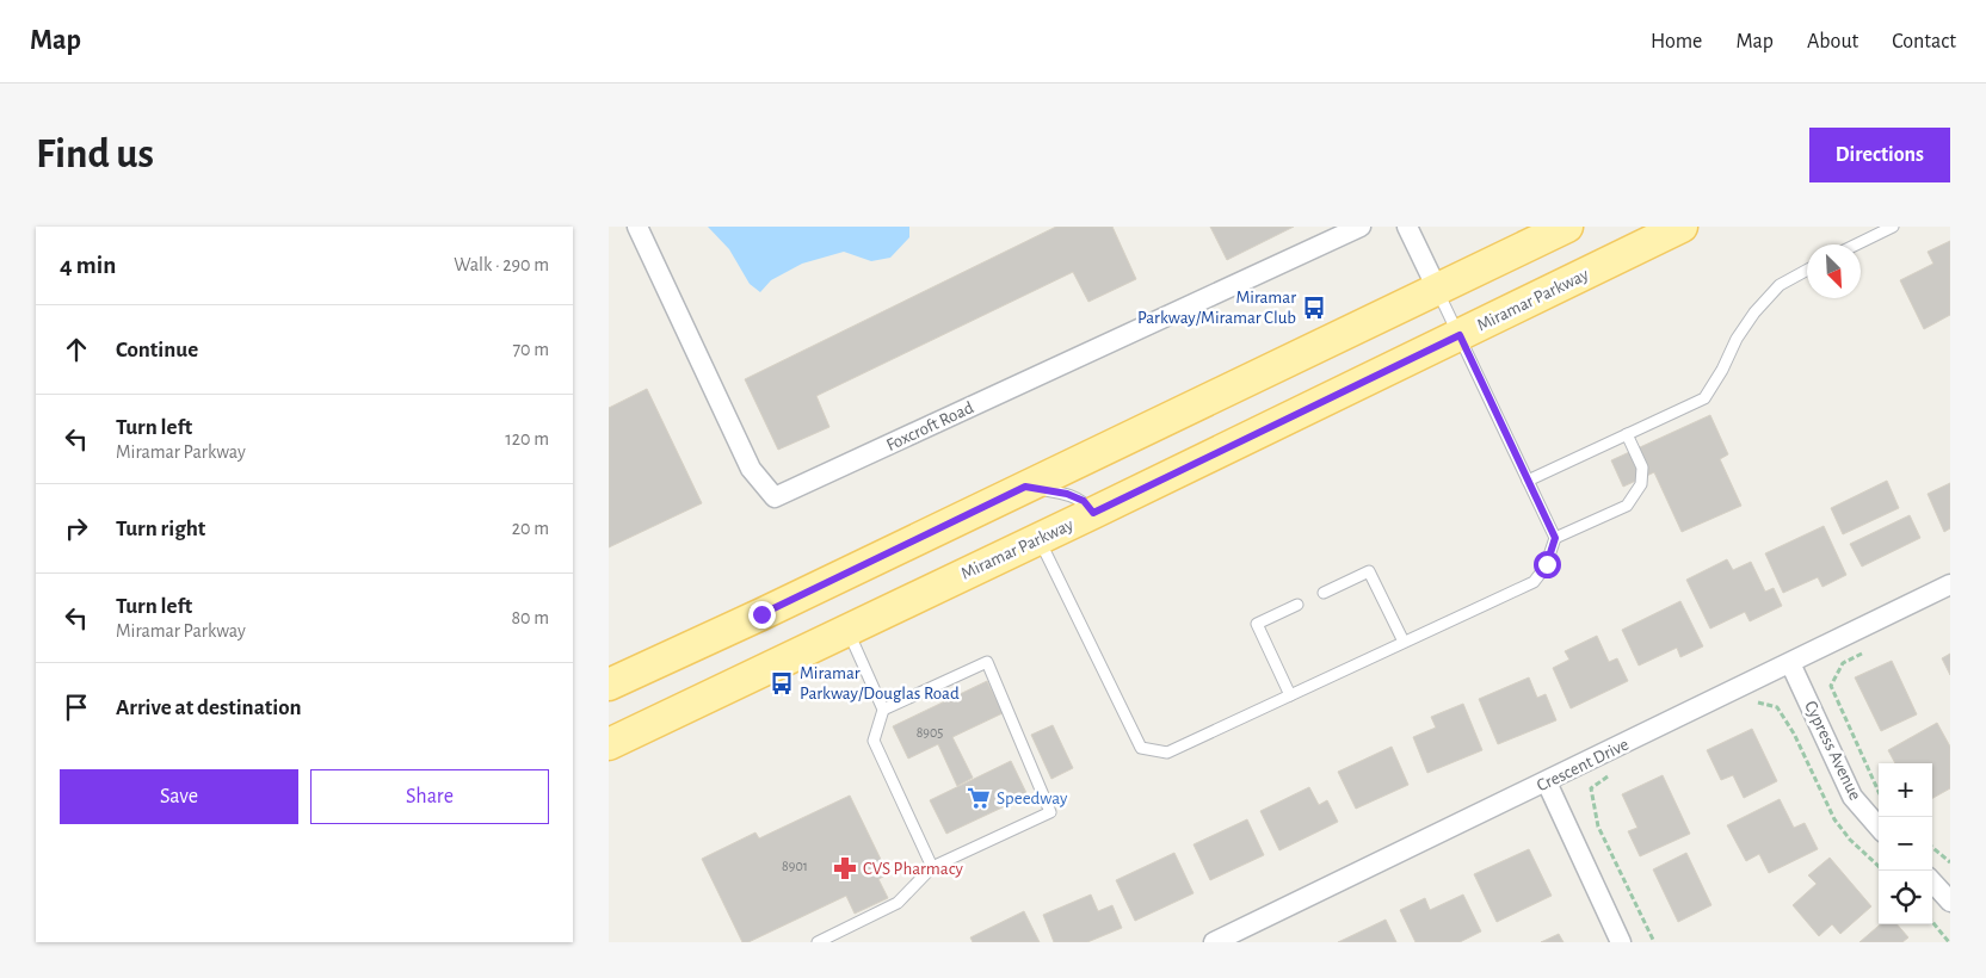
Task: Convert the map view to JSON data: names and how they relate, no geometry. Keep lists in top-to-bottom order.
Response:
{
  "streets": {
    "main road": ["Miramar Parkway"],
    "street": ["Foxcroft Road", "Cypress Avenue", "Crescent Drive"]
  },
  "crossings": [
    ["Cypress Avenue", "Crescent Drive"]
  ],
  "places": {
    "bus stop": ["Miramar Parkway/Miramar Club", "Miramar Parkway/Douglas Road"],
    "supermarket": ["Speedway"],
    "pharmacy": ["CVS Pharmacy"]
  },
  "house_numbers": ["8905", "8901"],
  "north": "bottom right",
  "page": {
    "header": "Map",
    "nav": [
      "Home",
      "Map",
      "About",
      "Contact"
    ],
    "buttons": [
      "Directions",
      ["Save", "Share"]
    ],
    "title": "Find us",
    "heading": ["4 min", "Walk · 290 m"],
    "list": [
      ["Continue", "70 m"],
      ["Turn left", "Miramar Parkway", "120 m"],
      ["Turn right", "20 m"],
      ["Turn left", "Miramar Parkway", "80 m"],
      "Arrive at destination"
    ],
    "map_buttons": ["+", "−"]
  }
}
